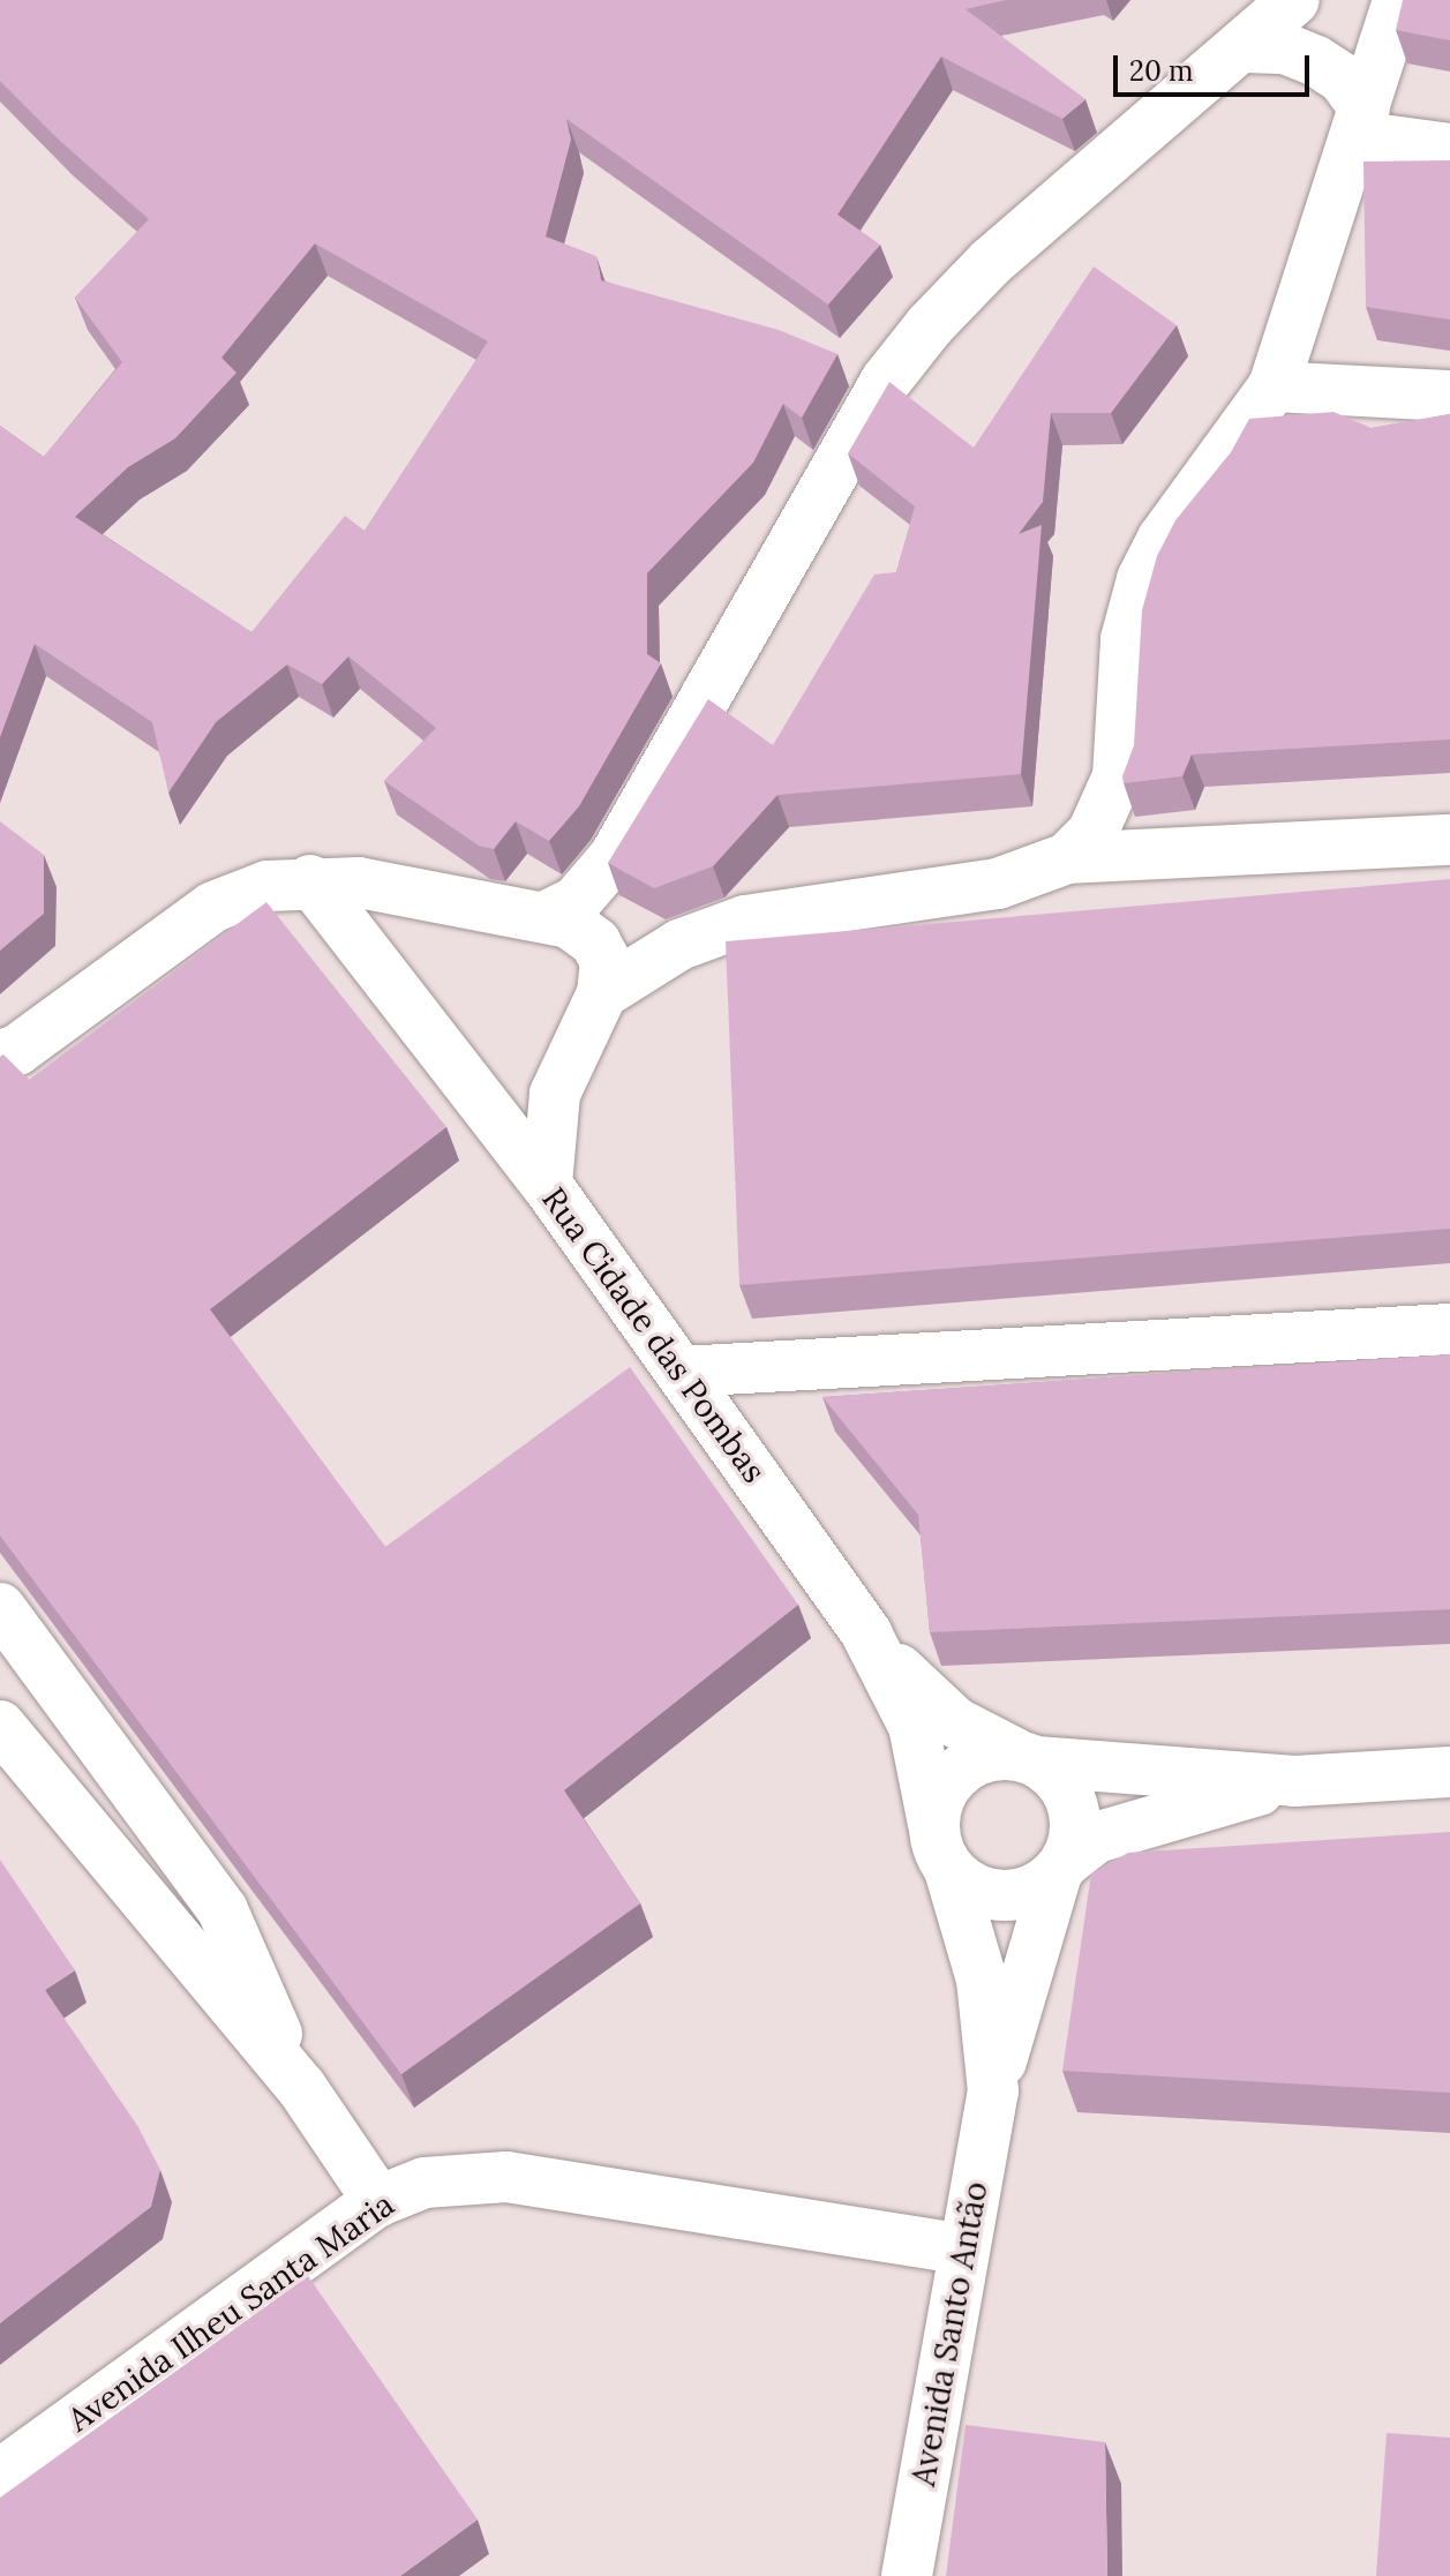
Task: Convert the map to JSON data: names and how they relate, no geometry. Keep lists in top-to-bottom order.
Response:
{
  "streets": {
    "street": ["Rua Cidade das Pombas", "Avenida Ilheu Santa Maria", "Avenida Santo Antão"]
  },
  "crossings": [
    ["Rua Cidade das Pombas", "Avenida Santo Antão"],
    ["Avenida Ilheu Santa Maria", "Avenida Santo Antão"]
  ],
  "scale_bar": "20 m"
}
